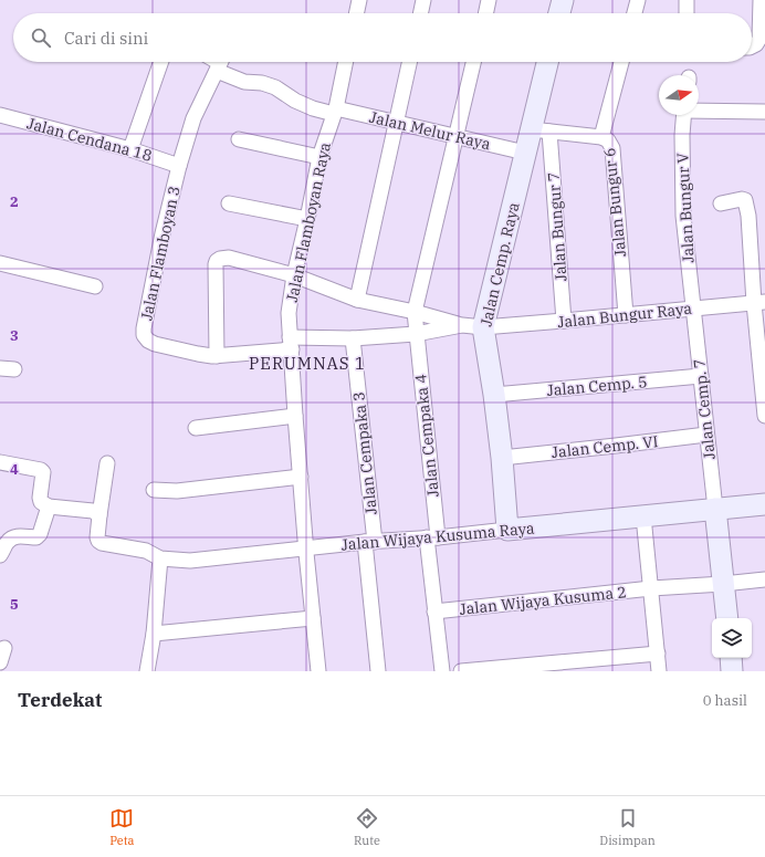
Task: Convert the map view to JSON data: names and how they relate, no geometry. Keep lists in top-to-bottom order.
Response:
{
  "streets": {
    "street": [
      "Jalan Melur Raya",
      "Jalan Cendana 18",
      "Jalan Bungur 6",
      "Jalan Bungur V",
      "Jalan Flamboyan Raya",
      "Jalan Bungur 7",
      "Jalan Flamboyan 3",
      "Jalan Cemp. Raya",
      "Jalan Bungur Raya",
      "Jalan Cemp. 5",
      "Jalan Cemp. 7",
      "Jalan Cempaka 4",
      "Jalan Cemp. VI",
      "Jalan Cempaka 3",
      "Jalan Wijaya Kusuma Raya",
      "Jalan Wijaya Kusuma 2"
    ]
  },
  "crossings": [
    ["Jalan Melur Raya", "Jalan Flamboyan Raya"],
    ["Jalan Melur Raya", "Jalan Flamboyan 3"],
    ["Jalan Melur Raya", "Jalan Cemp. Raya"],
    ["Jalan Melur Raya", "Jalan Cempaka 4"],
    ["Jalan Cendana 18", "Jalan Flamboyan 3"],
    ["Jalan Bungur 6", "Jalan Bungur 7"],
    ["Jalan Bungur 6", "Jalan Cemp. Raya"],
    ["Jalan Bungur 6", "Jalan Bungur Raya"],
    ["Jalan Bungur V", "Jalan Bungur Raya"],
    ["Jalan Bungur V", "Jalan Cemp. 7"],
    ["Jalan Flamboyan Raya", "Jalan Flamboyan 3"],
    ["Jalan Flamboyan Raya", "Jalan Wijaya Kusuma Raya"],
    ["Jalan Bungur 7", "Jalan Cemp. Raya"],
    ["Jalan Bungur 7", "Jalan Bungur Raya"],
    ["Jalan Flamboyan 3", "Jalan Bungur Raya"],
    ["Jalan Flamboyan 3", "Jalan Cempaka 4"],
    ["Jalan Flamboyan 3", "Jalan Cempaka 3"],
    ["Jalan Cemp. Raya", "Jalan Bungur Raya"],
    ["Jalan Cemp. Raya", "Jalan Cemp. 5"],
    ["Jalan Cemp. Raya", "Jalan Cemp. VI"],
    ["Jalan Cemp. Raya", "Jalan Wijaya Kusuma Raya"],
    ["Jalan Bungur Raya", "Jalan Cemp. 7"],
    ["Jalan Cemp. 5", "Jalan Cemp. 7"],
    ["Jalan Cemp. 7", "Jalan Cemp. VI"],
    ["Jalan Cemp. 7", "Jalan Wijaya Kusuma Raya"],
    ["Jalan Cempaka 4", "Jalan Wijaya Kusuma Raya"],
    ["Jalan Cempaka 4", "Jalan Wijaya Kusuma 2"],
    ["Jalan Cempaka 3", "Jalan Wijaya Kusuma Raya"]
  ],
  "districts": ["PERUMNAS 1"],
  "north": "right",
  "page": {
    "search": "Cari di sini",
    "heading": ["Terdekat", "0 hasil"],
    "nav": ["Peta", "Rute", "Disimpan"]
  },
  "grid": {
    "rows": [
      "2",
      "3",
      "4",
      "5"
    ]
  }
}
